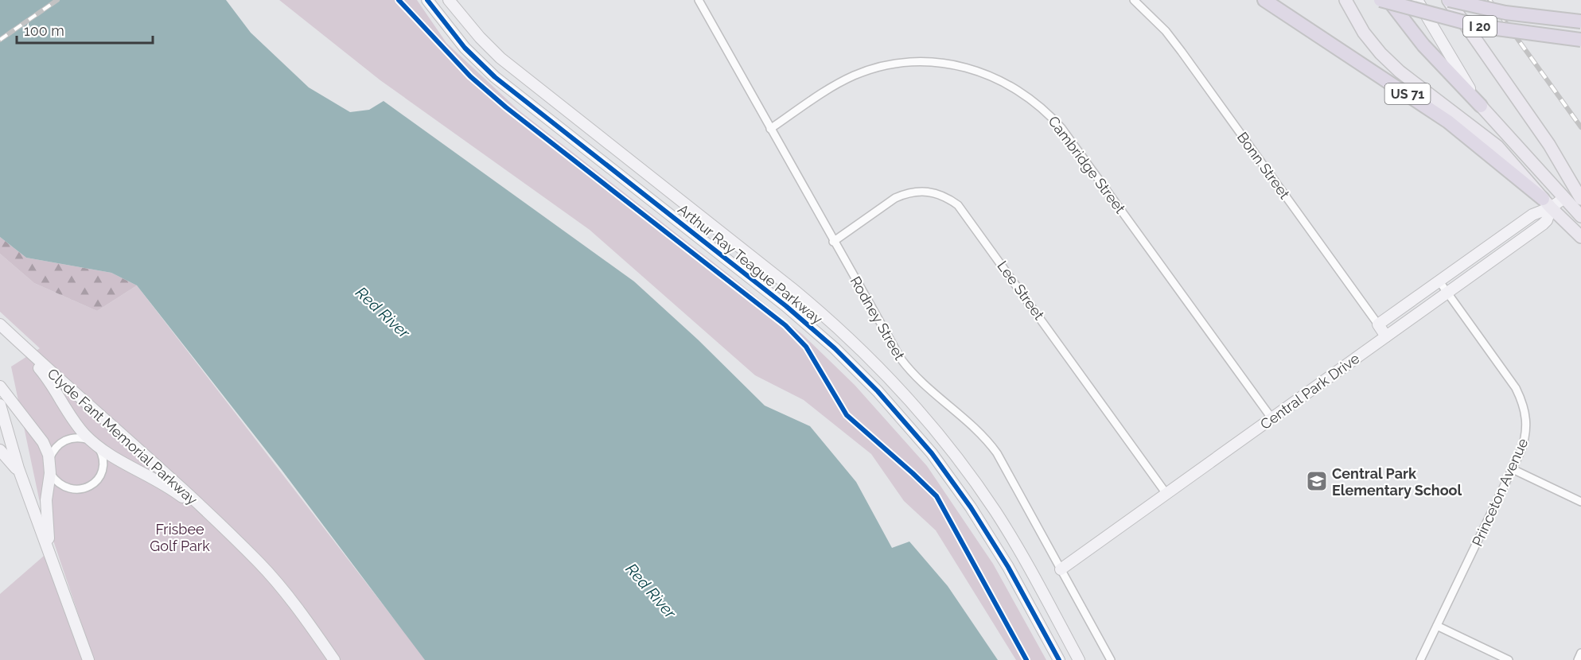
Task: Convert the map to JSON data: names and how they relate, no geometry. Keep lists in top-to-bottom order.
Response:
{
  "streets": {
    "highway": ["I 20", "US 71"],
    "street": [
      "Cambridge Street",
      "Bonn Street",
      "Arthur Ray Teague Parkway",
      "Lee Street",
      "Rodney Street",
      "Central Park Drive",
      "Clyde Fant Memorial Parkway",
      "Princeton Avenue"
    ]
  },
  "crossings": [
    ["US 71", "Central Park Drive"],
    ["Cambridge Street", "Rodney Street"],
    ["Cambridge Street", "Central Park Drive"],
    ["Bonn Street", "Central Park Drive"],
    ["Lee Street", "Rodney Street"],
    ["Lee Street", "Central Park Drive"],
    ["Rodney Street", "Central Park Drive"],
    ["Central Park Drive", "Princeton Avenue"]
  ],
  "water": ["Red River"],
  "parks": ["Frisbee Golf Park"],
  "places": {
    "school or university": ["Central Park Elementary School"]
  },
  "scale_bar": "100 m"
}
